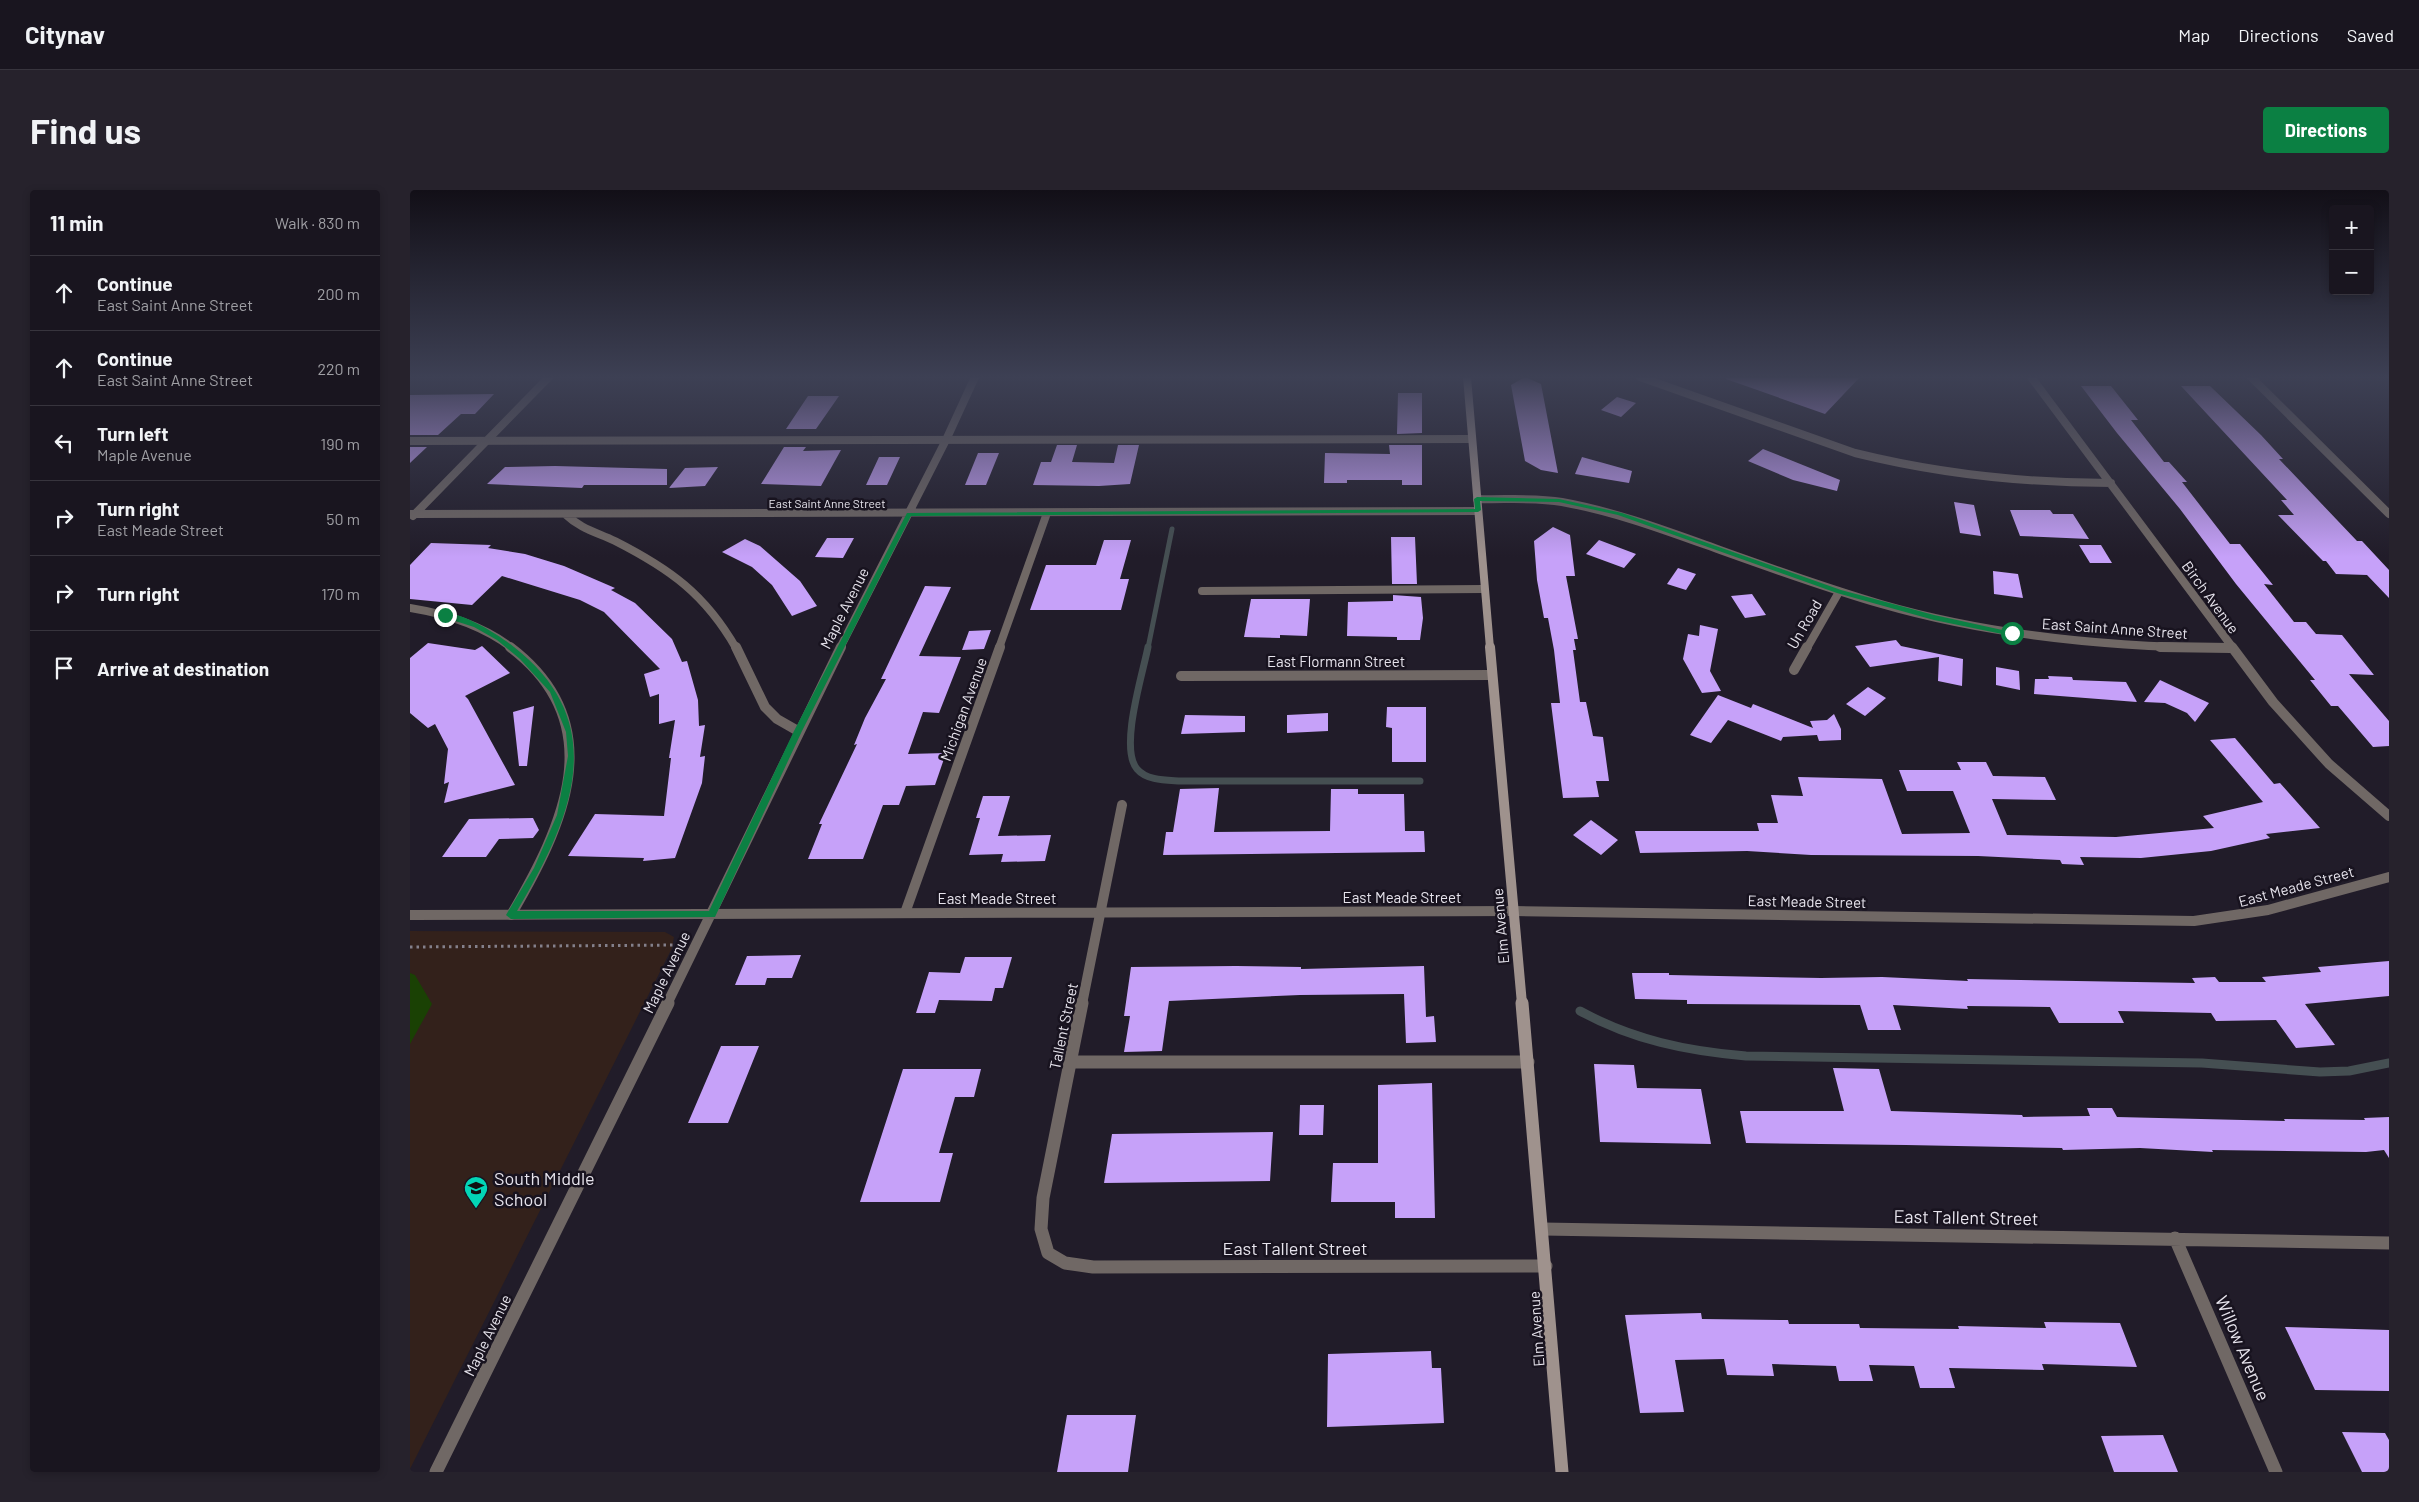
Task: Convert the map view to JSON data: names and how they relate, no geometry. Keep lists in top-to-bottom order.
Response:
{
  "streets": {
    "street": [
      "East Saint Anne Street",
      "Birch Avenue",
      "Maple Avenue",
      "Un Road",
      "East Flormann Street",
      "Michigan Avenue",
      "East Meade Street",
      "Elm Avenue",
      "Tallent Street",
      "East Tallent Street",
      "Willow Avenue"
    ]
  },
  "crossings": [
    ["East Saint Anne Street", "Birch Avenue"],
    ["East Saint Anne Street", "Maple Avenue"],
    ["East Saint Anne Street", "Un Road"],
    ["East Saint Anne Street", "Michigan Avenue"],
    ["East Saint Anne Street", "Elm Avenue"],
    ["Maple Avenue", "East Meade Street"],
    ["East Flormann Street", "Elm Avenue"],
    ["Michigan Avenue", "East Meade Street"],
    ["East Meade Street", "Elm Avenue"],
    ["East Meade Street", "Tallent Street"],
    ["Elm Avenue", "East Tallent Street"],
    ["Tallent Street", "East Tallent Street"],
    ["East Tallent Street", "Willow Avenue"]
  ],
  "places": {
    "school or university": ["South Middle School"]
  },
  "page": {
    "header": "Citynav",
    "nav": ["Map", "Directions", "Saved"],
    "buttons": "Directions",
    "title": "Find us",
    "heading": ["11 min", "Walk · 830 m"],
    "map_buttons": ["+", "−"],
    "list": [
      ["Continue", "East Saint Anne Street", "200 m"],
      ["Continue", "East Saint Anne Street", "220 m"],
      ["Turn left", "Maple Avenue", "190 m"],
      ["Turn right", "East Meade Street", "50 m"],
      ["Turn right", "170 m"],
      "Arrive at destination"
    ]
  }
}
